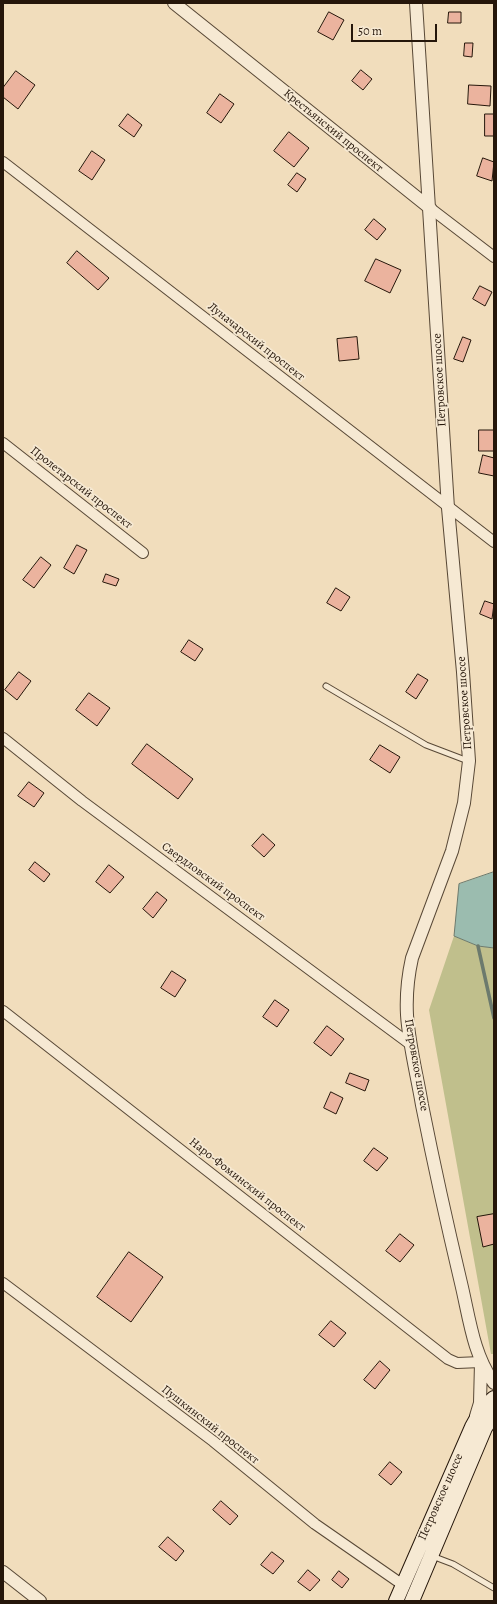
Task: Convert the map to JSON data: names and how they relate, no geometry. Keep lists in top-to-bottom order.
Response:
{
  "streets": {
    "main road": ["Петровское шоссе"],
    "street": [
      "Крестьянский проспект",
      "Луначарский проспект",
      "Пролетарский проспект",
      "Свердловский проспект",
      "Наро-Фоминский проспект",
      "Пушкинский проспект"
    ]
  },
  "crossings": [
    ["Крестьянский проспект", "Петровское шоссе"],
    ["Луначарский проспект", "Петровское шоссе"],
    ["Петровское шоссе", "Свердловский проспект"],
    ["Петровское шоссе", "Наро-Фоминский проспект"],
    ["Петровское шоссе", "Пушкинский проспект"]
  ],
  "scale_bar": "50 m"
}
